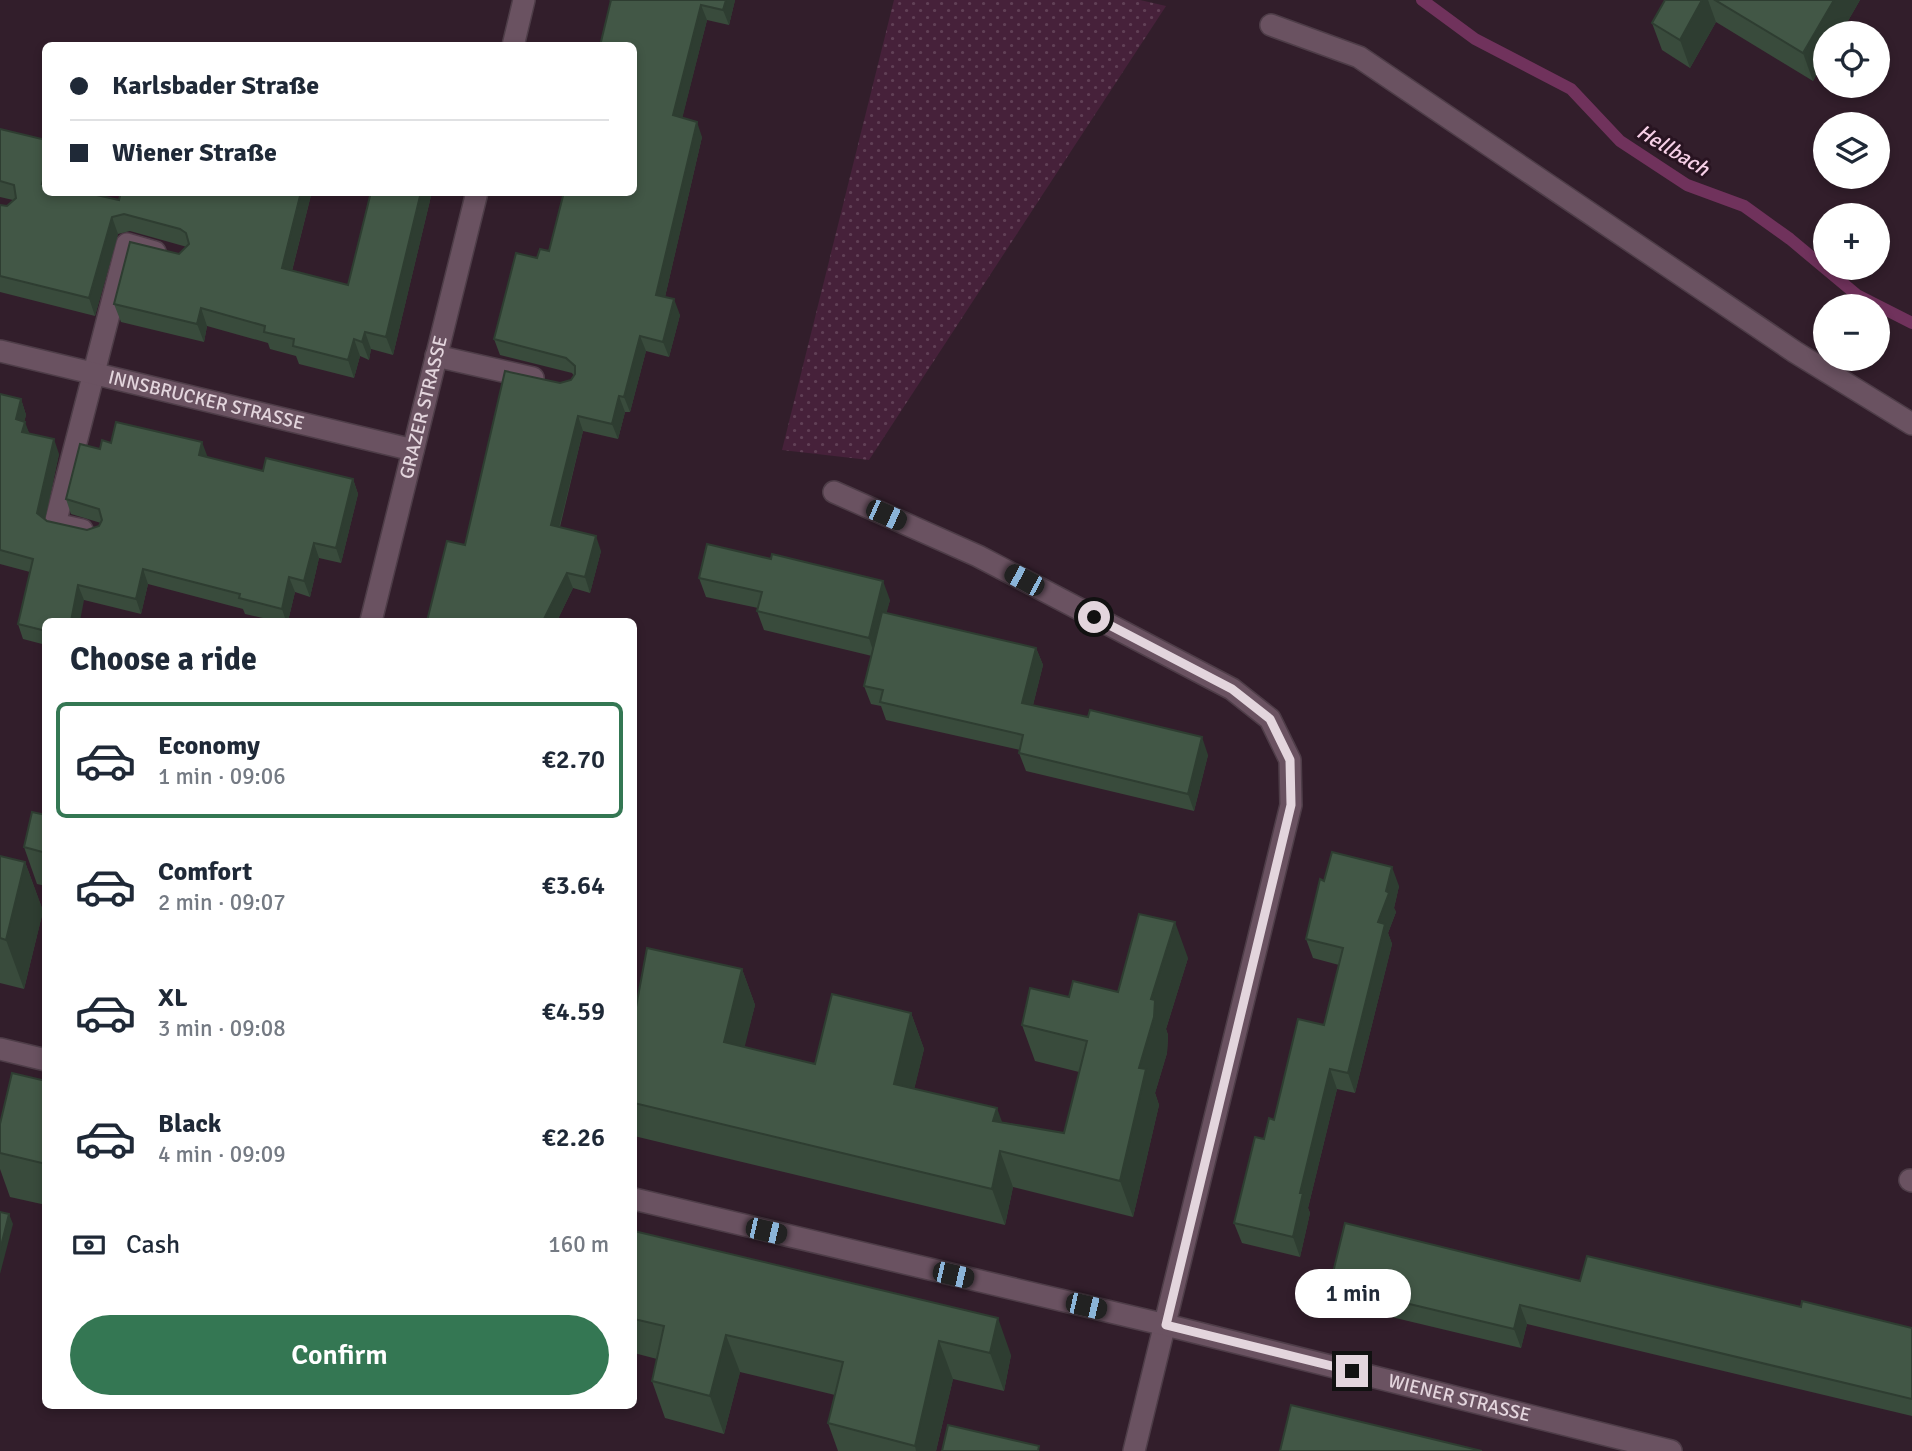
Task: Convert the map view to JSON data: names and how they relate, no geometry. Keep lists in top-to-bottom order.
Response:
{
  "streets": {
    "street": ["INNSBRUCKER STRASSE", "GRAZER STRASSE", "WIENER STRASSE"]
  },
  "crossings": [
    ["INNSBRUCKER STRASSE", "GRAZER STRASSE"]
  ],
  "water": ["Hellbach"],
  "page": {
    "map_buttons": ["+", "−"],
    "banner": ["Karlsbader Straße", "Wiener Straße"],
    "heading": "Choose a ride",
    "list": [
      {
        "name": "Economy",
        "note": "1 min · 09:06",
        "value": "€2.70"
      },
      {
        "name": "Comfort",
        "note": "2 min · 09:07",
        "value": "€3.64"
      },
      {
        "name": "XL",
        "note": "3 min · 09:08",
        "value": "€4.59"
      },
      {
        "name": "Black",
        "note": "4 min · 09:09",
        "value": "€2.26"
      }
    ],
    "pay": ["Cash", "160 m"],
    "bubble": "1 min",
    "buttons": "Confirm"
  }
}
